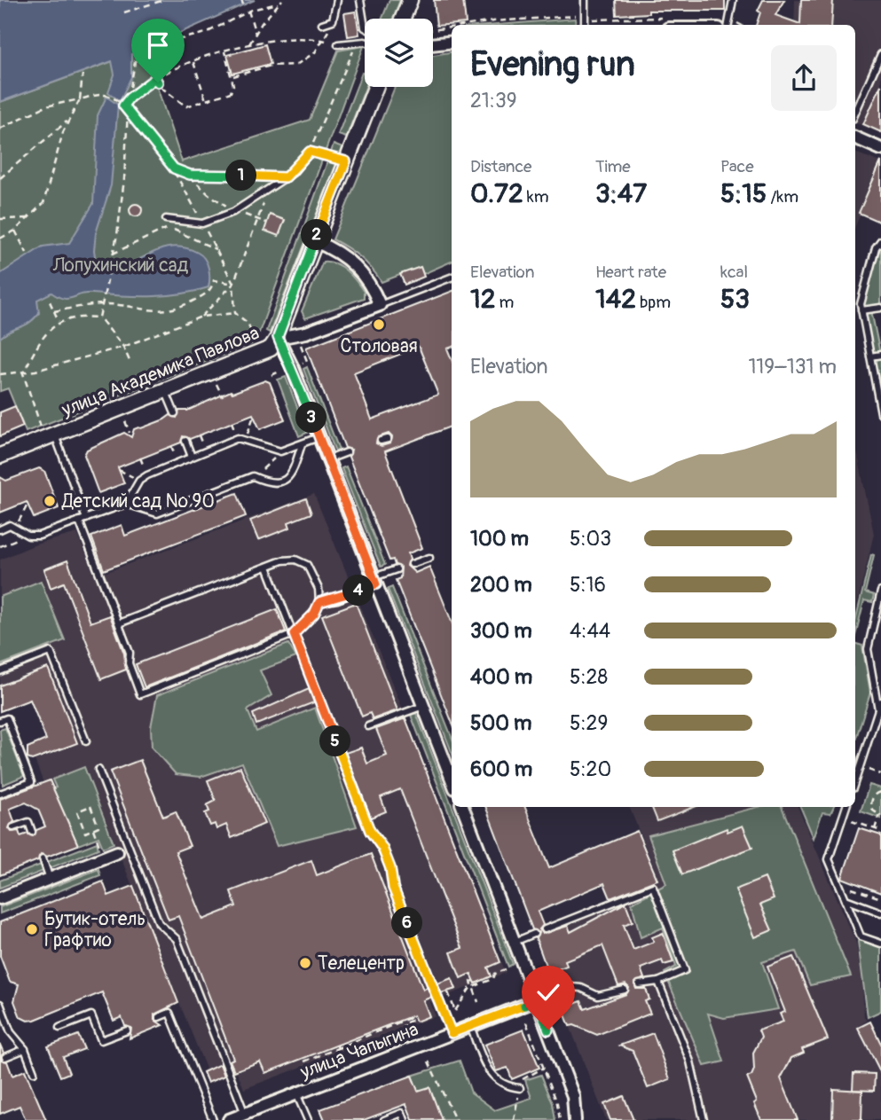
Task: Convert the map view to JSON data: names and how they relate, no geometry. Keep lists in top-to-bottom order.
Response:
{
  "streets": {
    "street": ["улица Академика Павлова", "улица Чапыгина"]
  },
  "parks": ["Лопухинский сад"],
  "places": [
    "Столовая",
    "Детский сад № 90",
    "Бутик-отель Графтио",
    "Телецентр"
  ],
  "page": {
    "heading": ["Evening run", "21:39"],
    "stats": [
      ["Distance", "0.72 km"],
      ["Time", "3:47"],
      ["Pace", "5:15 /km"],
      ["Elevation", "12 m"],
      ["Heart rate", "142 bpm"],
      ["kcal", "53"]
    ],
    "pins": [
      "1",
      "2",
      "3",
      "4",
      "5",
      "6"
    ],
    "chart": ["Elevation", "119–131 m"],
    "list": [
      {
        "name": "100 m",
        "note": "5:03"
      },
      {
        "name": "200 m",
        "note": "5:16"
      },
      {
        "name": "300 m",
        "note": "4:44"
      },
      {
        "name": "400 m",
        "note": "5:28"
      },
      {
        "name": "500 m",
        "note": "5:29"
      },
      {
        "name": "600 m",
        "note": "5:20"
      }
    ]
  }
}
